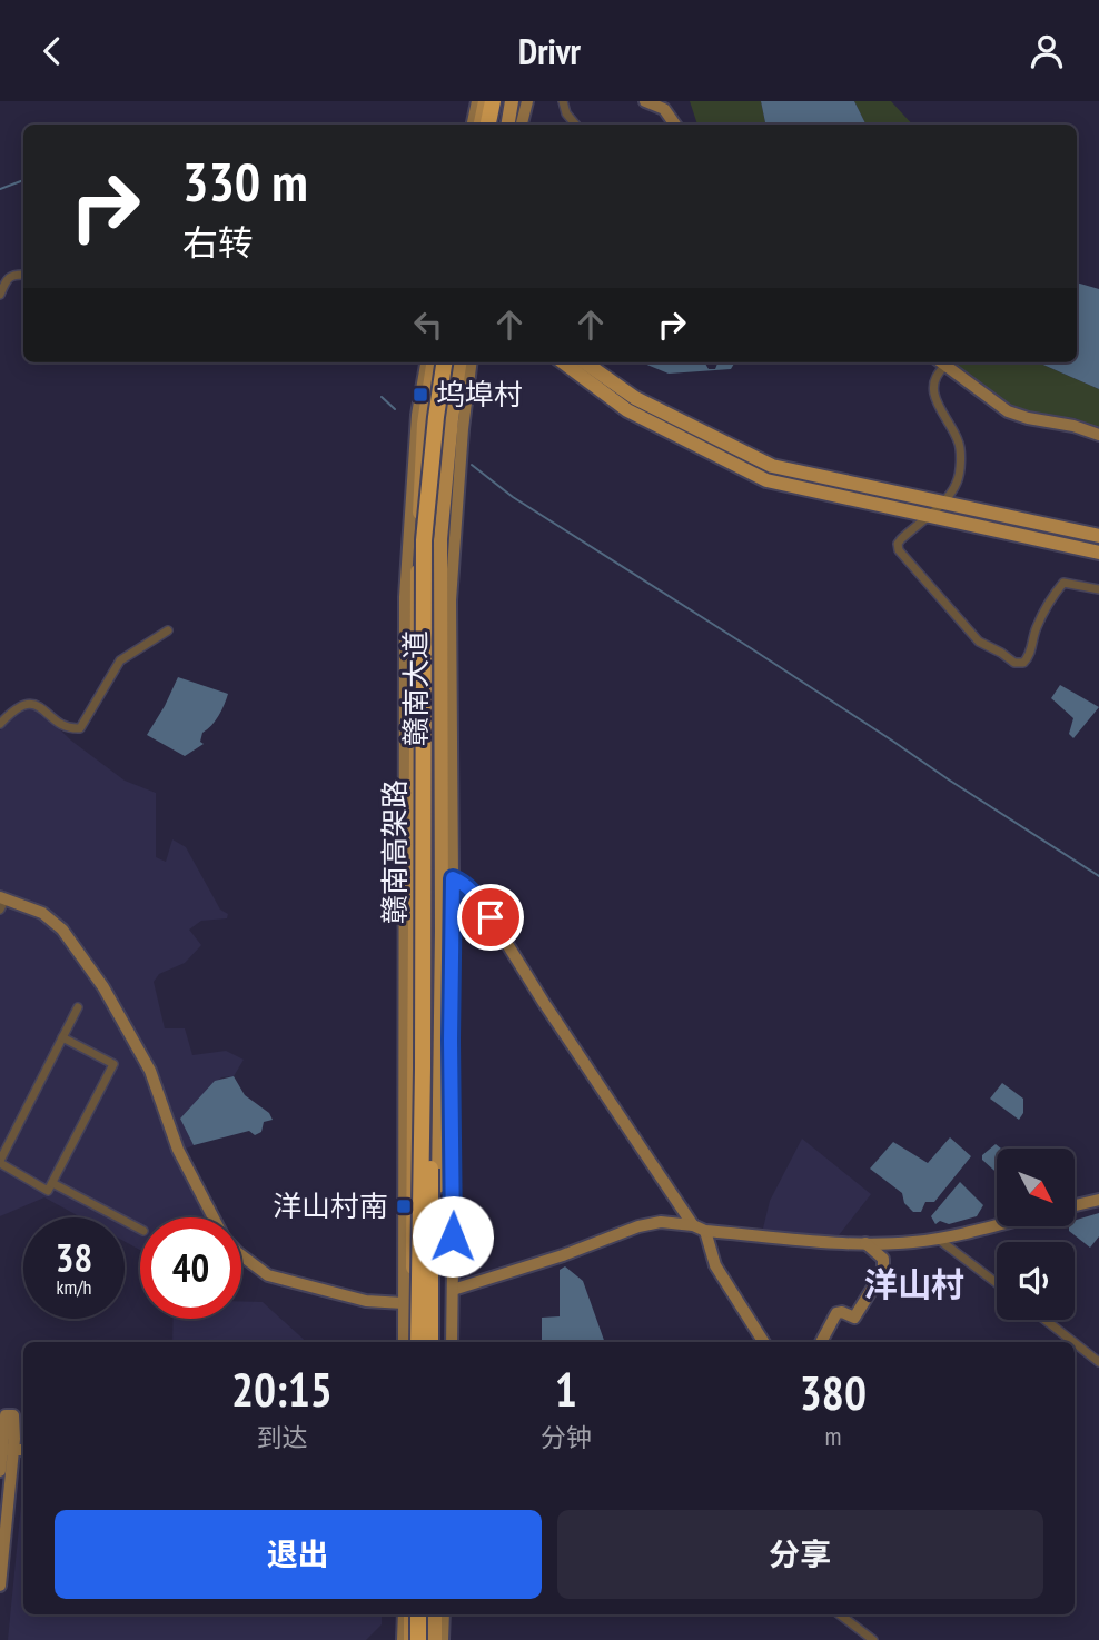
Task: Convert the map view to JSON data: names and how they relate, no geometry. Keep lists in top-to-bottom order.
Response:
{
  "streets": {
    "highway": ["赣南高架路"],
    "main road": ["赣南大道"]
  },
  "districts": ["洋山村"],
  "places": {
    "transit": ["坞埠村", "洋山村南"]
  },
  "north": "bottom right",
  "page": {
    "header": "Drivr",
    "turn": ["330 m", "右转"],
    "speed": "38 km/h",
    "limit": "40",
    "eta": [
      "20:15",
      "到达",
      "1",
      "分钟",
      "380",
      "m"
    ],
    "buttons": ["退出", "分享"]
  }
}
